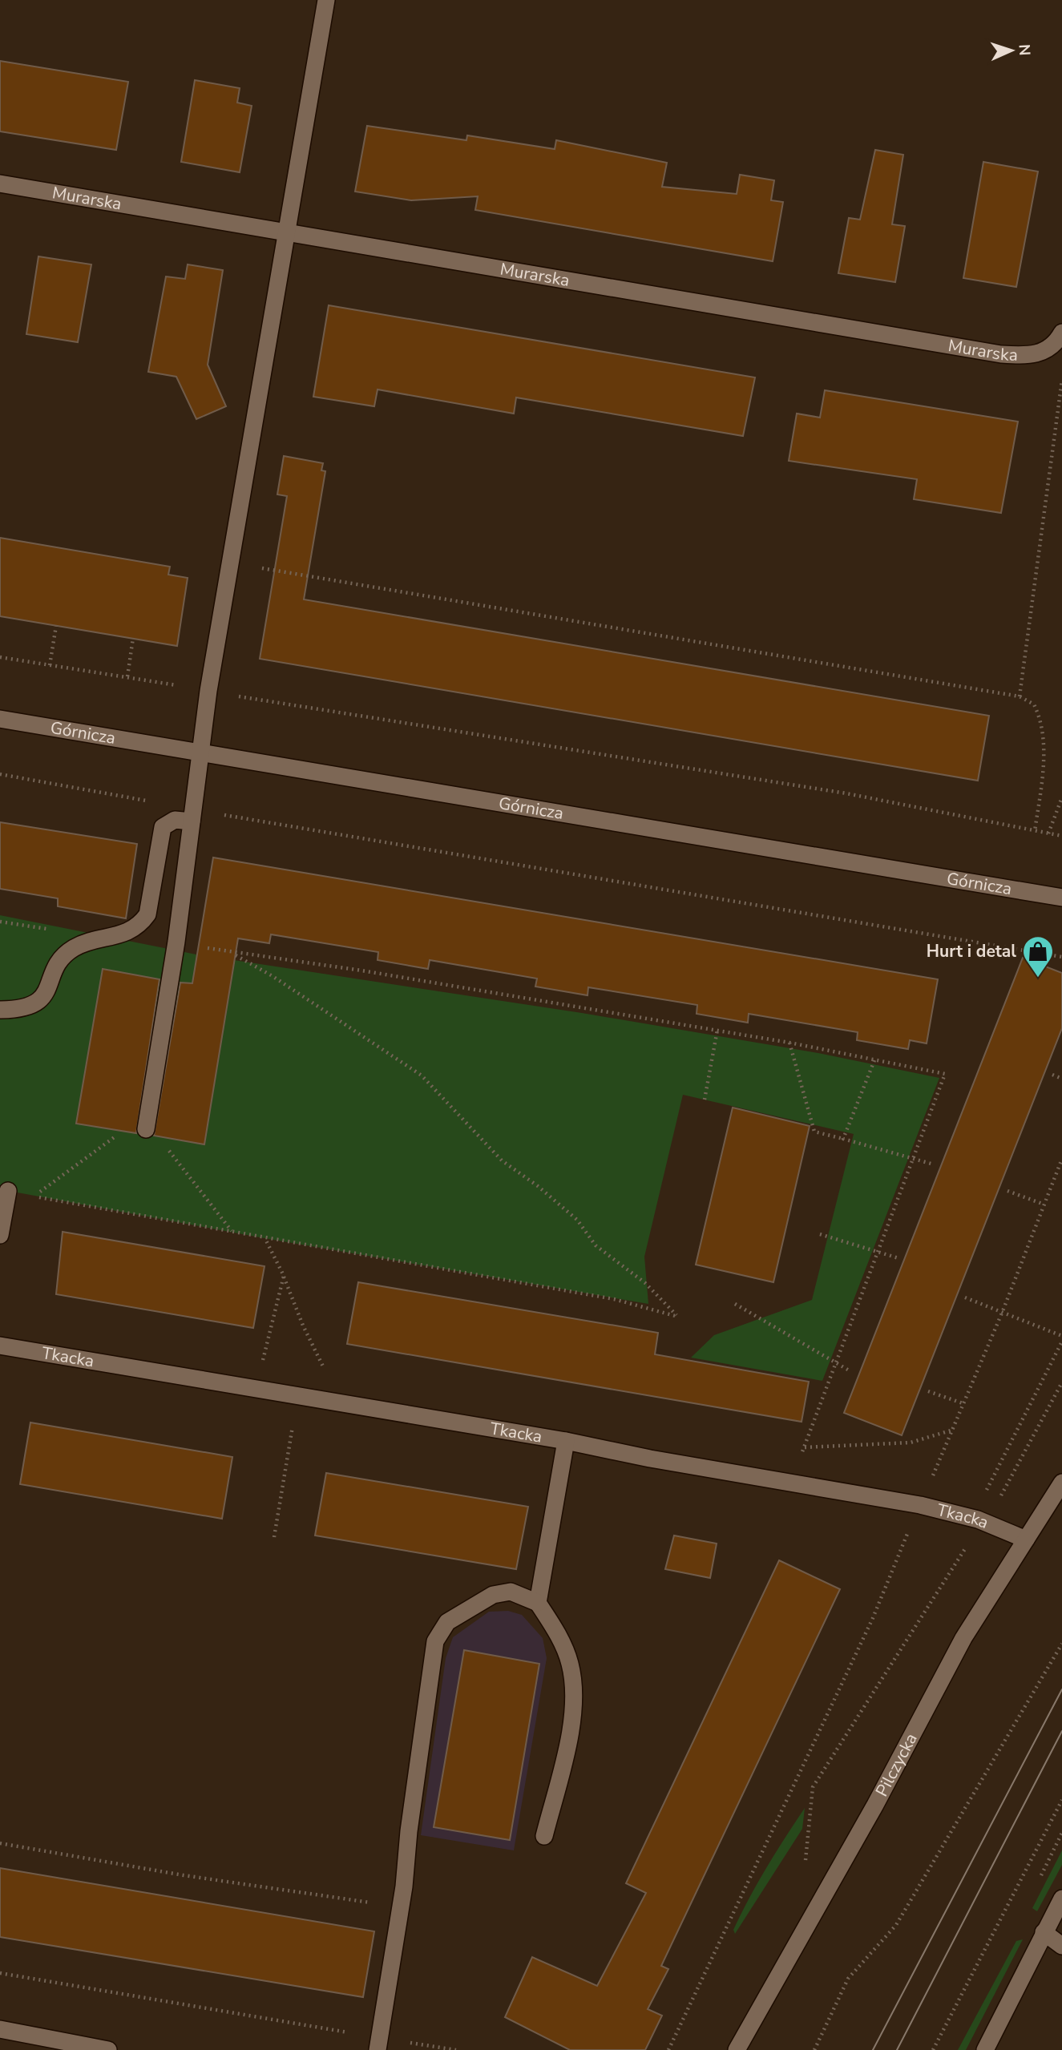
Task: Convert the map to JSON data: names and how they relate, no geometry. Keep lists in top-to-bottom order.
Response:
{
  "streets": {
    "street": [
      "Murarska",
      "Górnicza",
      "Tkacka",
      "Pilczycka"
    ]
  },
  "crossings": [
    ["Tkacka", "Pilczycka"]
  ],
  "places": {
    "shop": ["Hurt i detal"]
  },
  "north": "right"
}
